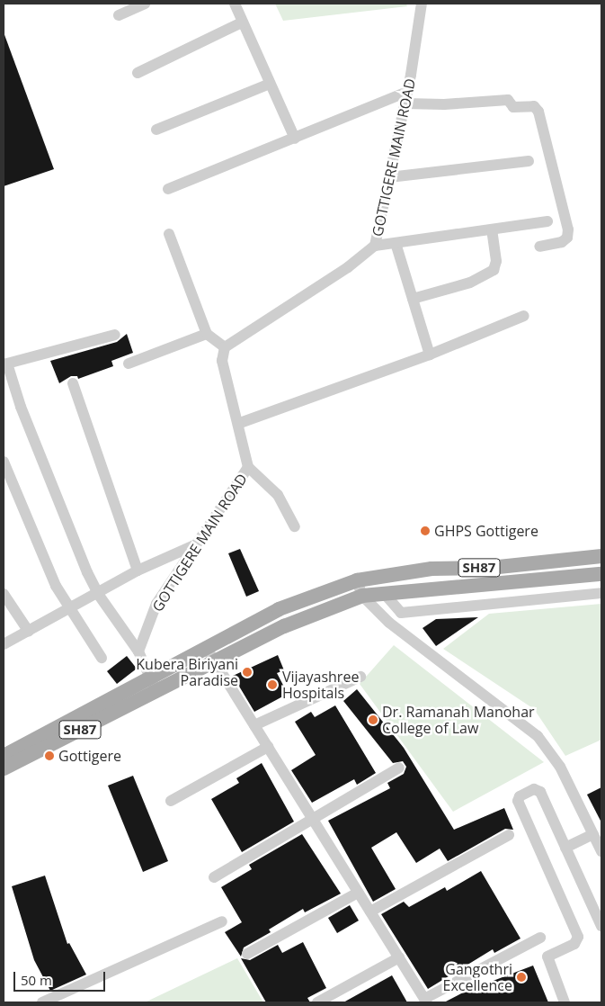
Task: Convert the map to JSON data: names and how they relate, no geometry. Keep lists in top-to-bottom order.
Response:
{
  "streets": {
    "main road": ["SH87"],
    "street": ["GOTTIGERE MAIN ROAD"]
  },
  "places": [
    "GHPS Gottigere",
    "Kubera Biriyani Paradise",
    "Vijayashree Hospitals",
    "Dr. Ramanah Manohar College of Law",
    "Gottigere",
    "Gangothri Excellence"
  ],
  "scale_bar": "50 m"
}
